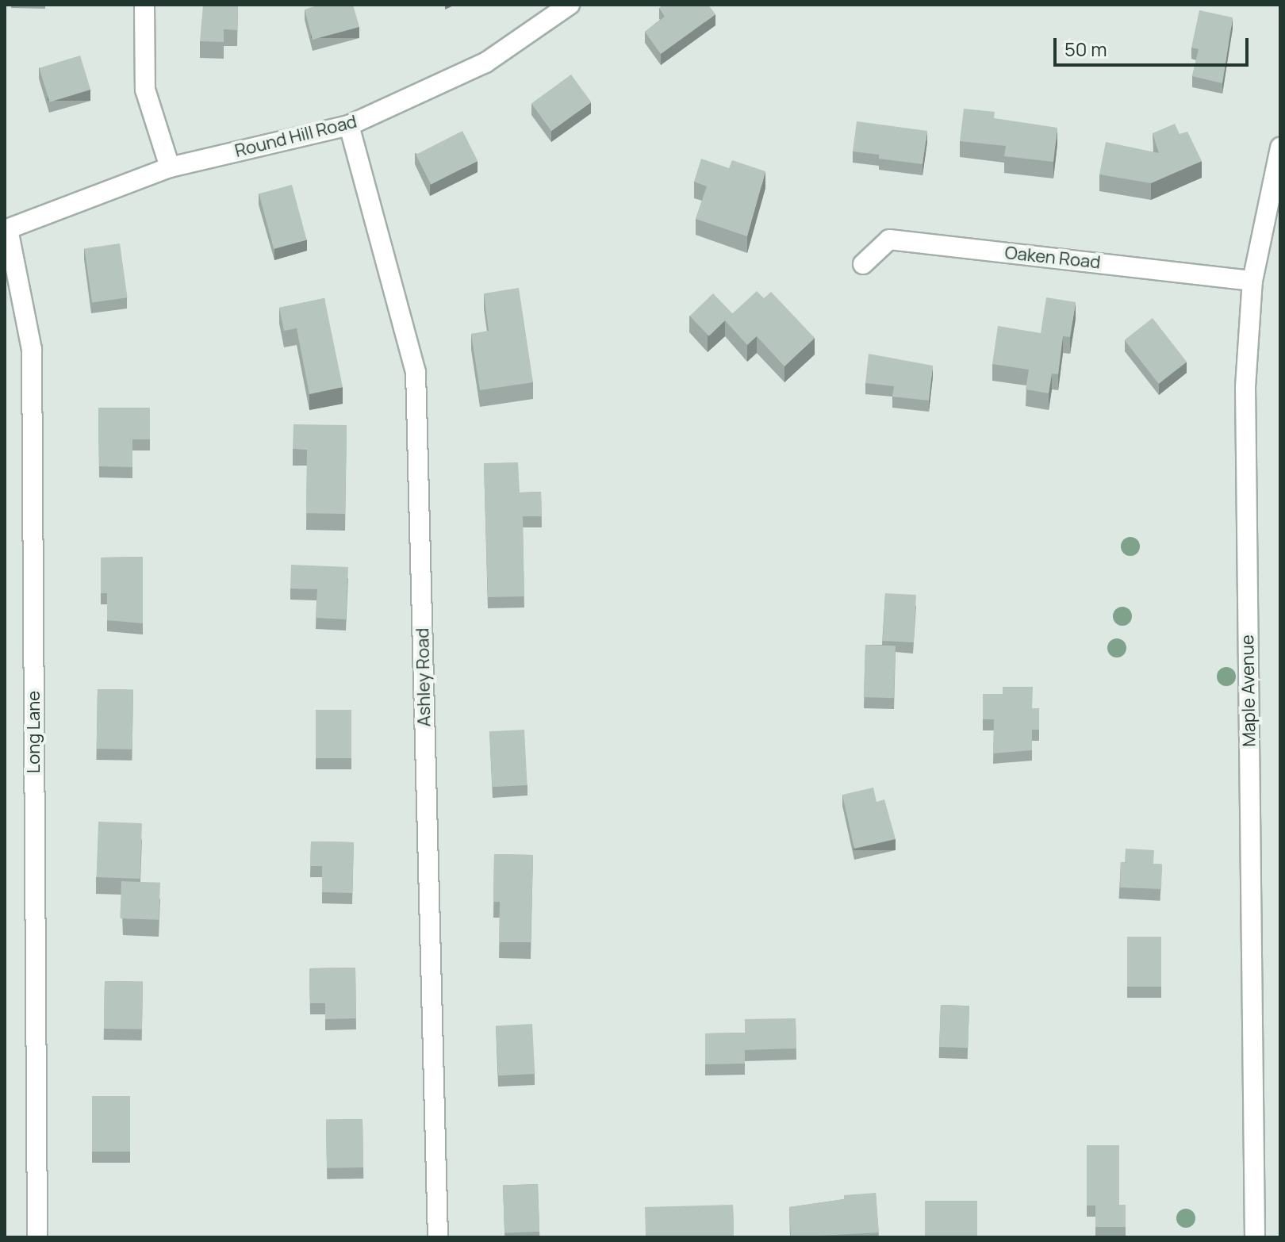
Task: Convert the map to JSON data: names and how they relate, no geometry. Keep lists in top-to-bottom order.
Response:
{
  "streets": {
    "street": [
      "Round Hill Road",
      "Oaken Road",
      "Ashley Road",
      "Maple Avenue",
      "Long Lane"
    ]
  },
  "crossings": [
    ["Round Hill Road", "Ashley Road"],
    ["Round Hill Road", "Long Lane"],
    ["Oaken Road", "Maple Avenue"]
  ],
  "scale_bar": "50 m"
}
